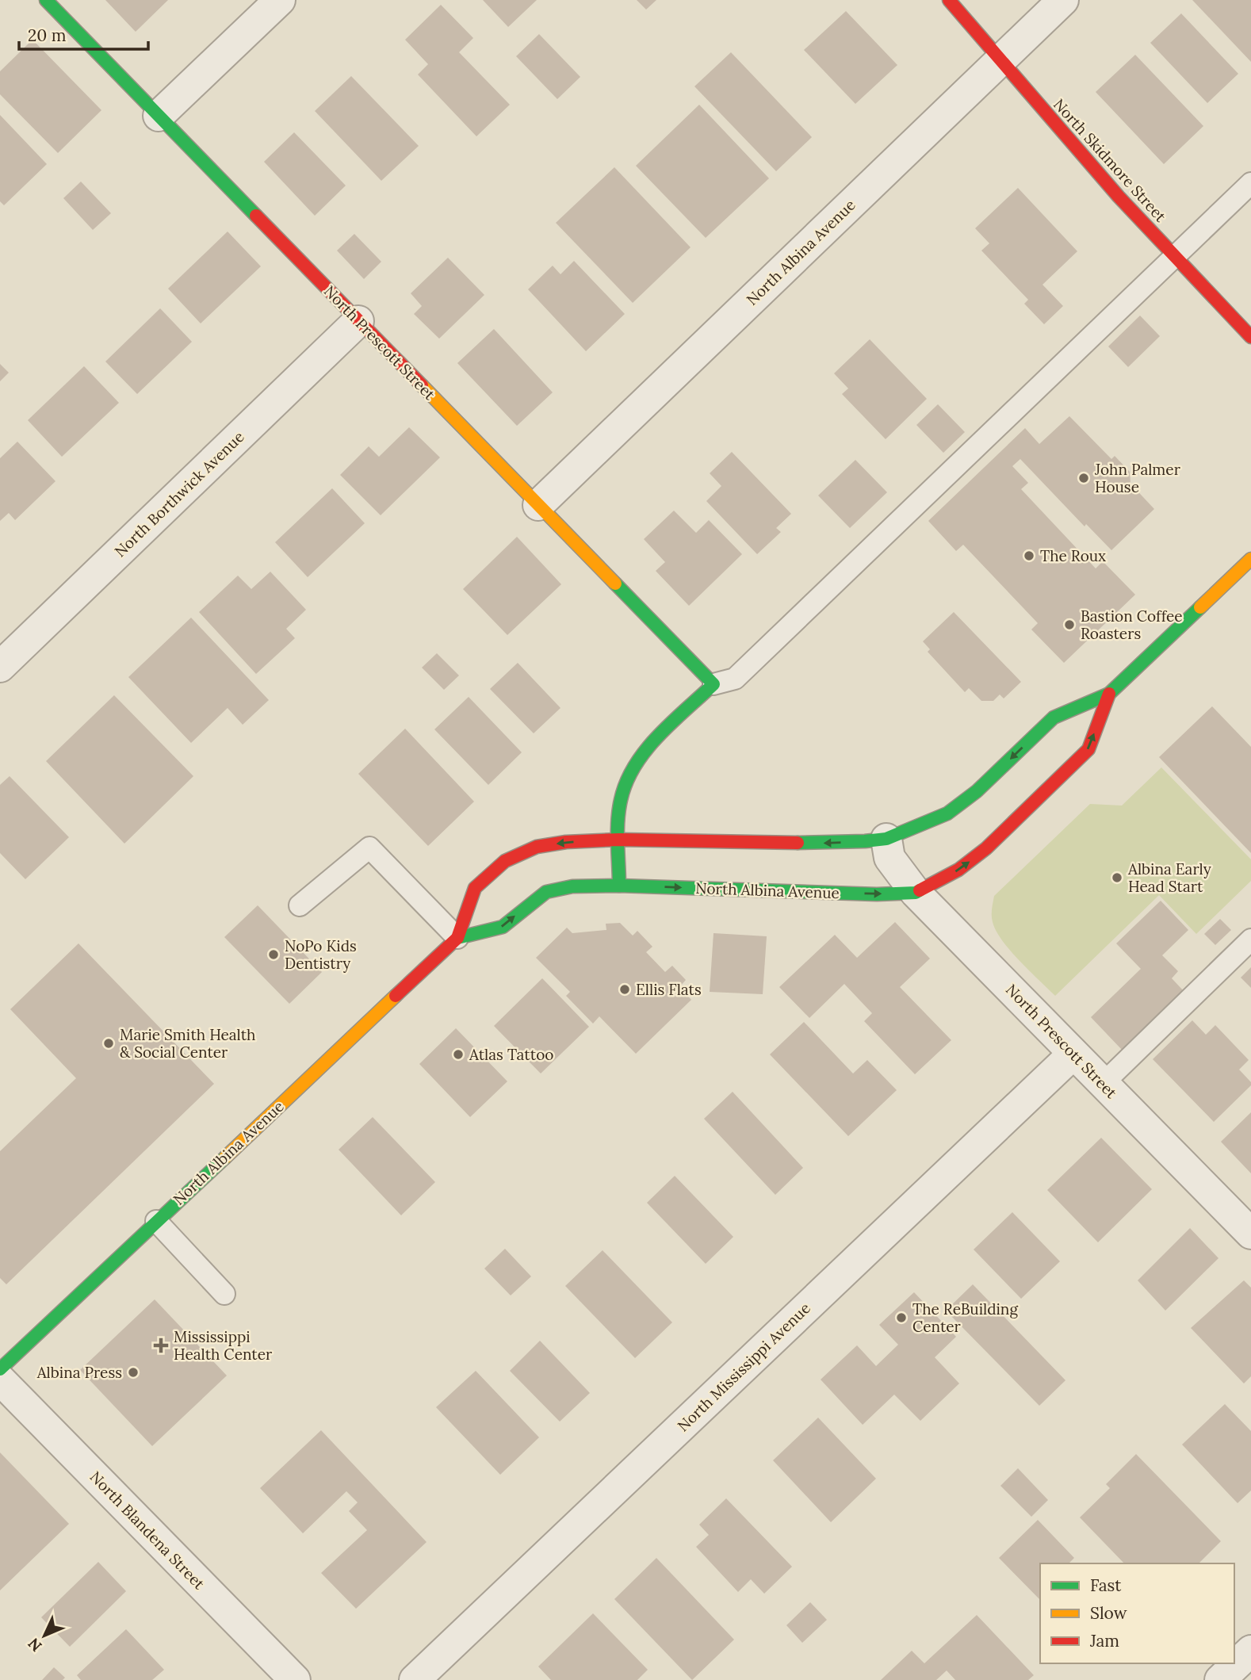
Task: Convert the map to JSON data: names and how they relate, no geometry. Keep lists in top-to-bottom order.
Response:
{
  "streets": {
    "street": [
      "North Skidmore Street",
      "North Albina Avenue",
      "North Prescott Street",
      "North Borthwick Avenue",
      "North Mississippi Avenue",
      "North Blandena Street"
    ]
  },
  "crossings": [
    ["North Skidmore Street", "North Albina Avenue"],
    ["North Albina Avenue", "North Prescott Street"],
    ["North Prescott Street", "North Borthwick Avenue"],
    ["North Prescott Street", "North Mississippi Avenue"]
  ],
  "places": {
    "other": [
      "John Palmer House",
      "The Roux",
      "Bastion Coffee Roasters",
      "Albina Early Head Start",
      "NoPo Kids Dentistry",
      "Ellis Flats",
      "Marie Smith Health & Social Center",
      "Atlas Tattoo",
      "The ReBuilding Center",
      "Albina Press"
    ],
    "health": ["Mississippi Health Center"]
  },
  "legend": ["Fast", "Slow", "Jam"],
  "scale_bar": "20 m",
  "north": "bottom left"
}
